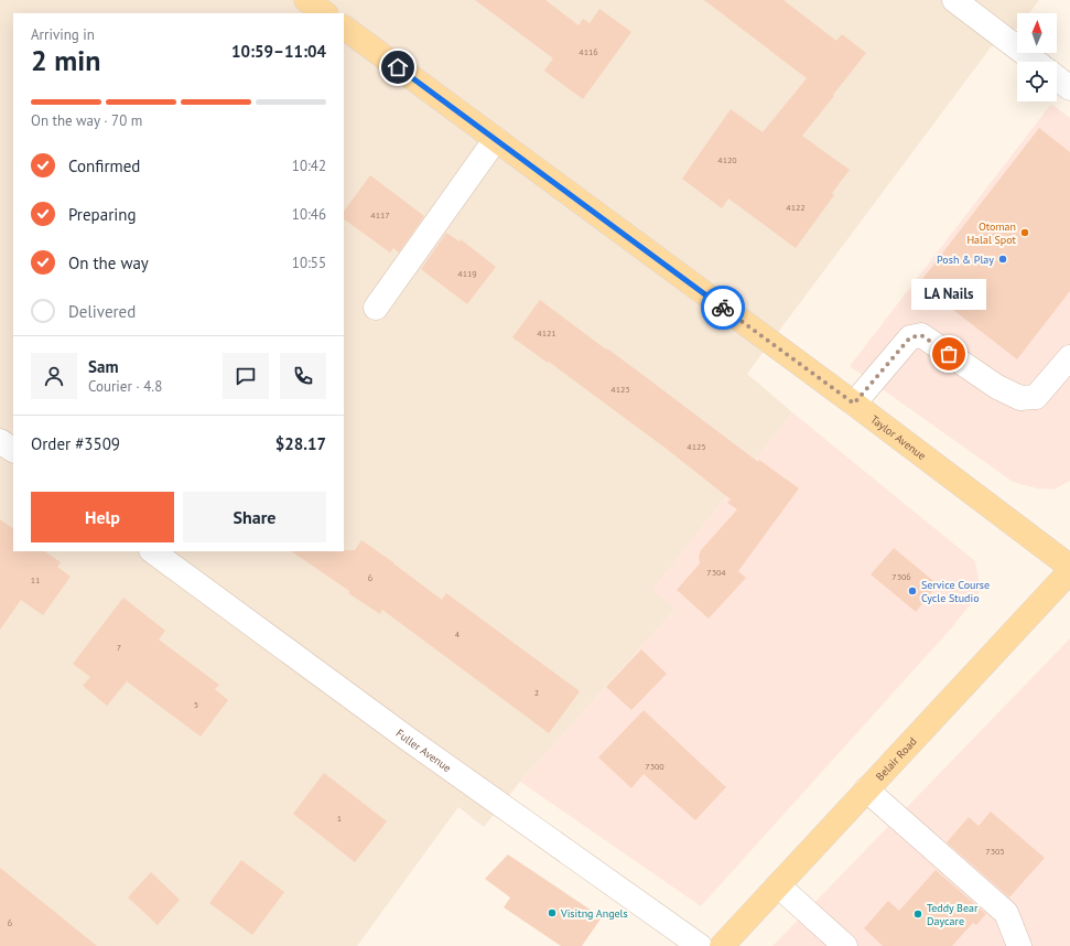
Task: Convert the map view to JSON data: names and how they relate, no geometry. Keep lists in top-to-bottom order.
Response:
{
  "streets": {
    "main road": ["Taylor Avenue", "Belair Road"],
    "street": ["Fuller Avenue"]
  },
  "places": [
    "Otoman Halal Spot",
    "Posh & Play",
    "LA Nails",
    "Service Course Cycle Studio",
    "Visitng Angels",
    "Teddy Bear Daycare"
  ],
  "house_numbers": [
    "4116",
    "4120",
    "4122",
    "4117",
    "4119",
    "4121",
    "4123",
    "4125",
    "7304",
    "7306",
    "6",
    "11",
    "4",
    "7",
    "2",
    "5",
    "7300",
    "1",
    "7305",
    "6"
  ],
  "north": "top",
  "page": {
    "heading": ["2 min", "Arriving in", "10:59–11:04"],
    "panel": [
      "Sam",
      "Courier · 4.8",
      "Order #3509",
      "$28.17"
    ],
    "bar": "On the way · 70 m",
    "list": [
      ["Confirmed", "10:42"],
      ["Preparing", "10:46"],
      ["On the way", "10:55"],
      "Delivered"
    ],
    "bubble": "LA Nails",
    "buttons": ["Help", "Share"]
  }
}
